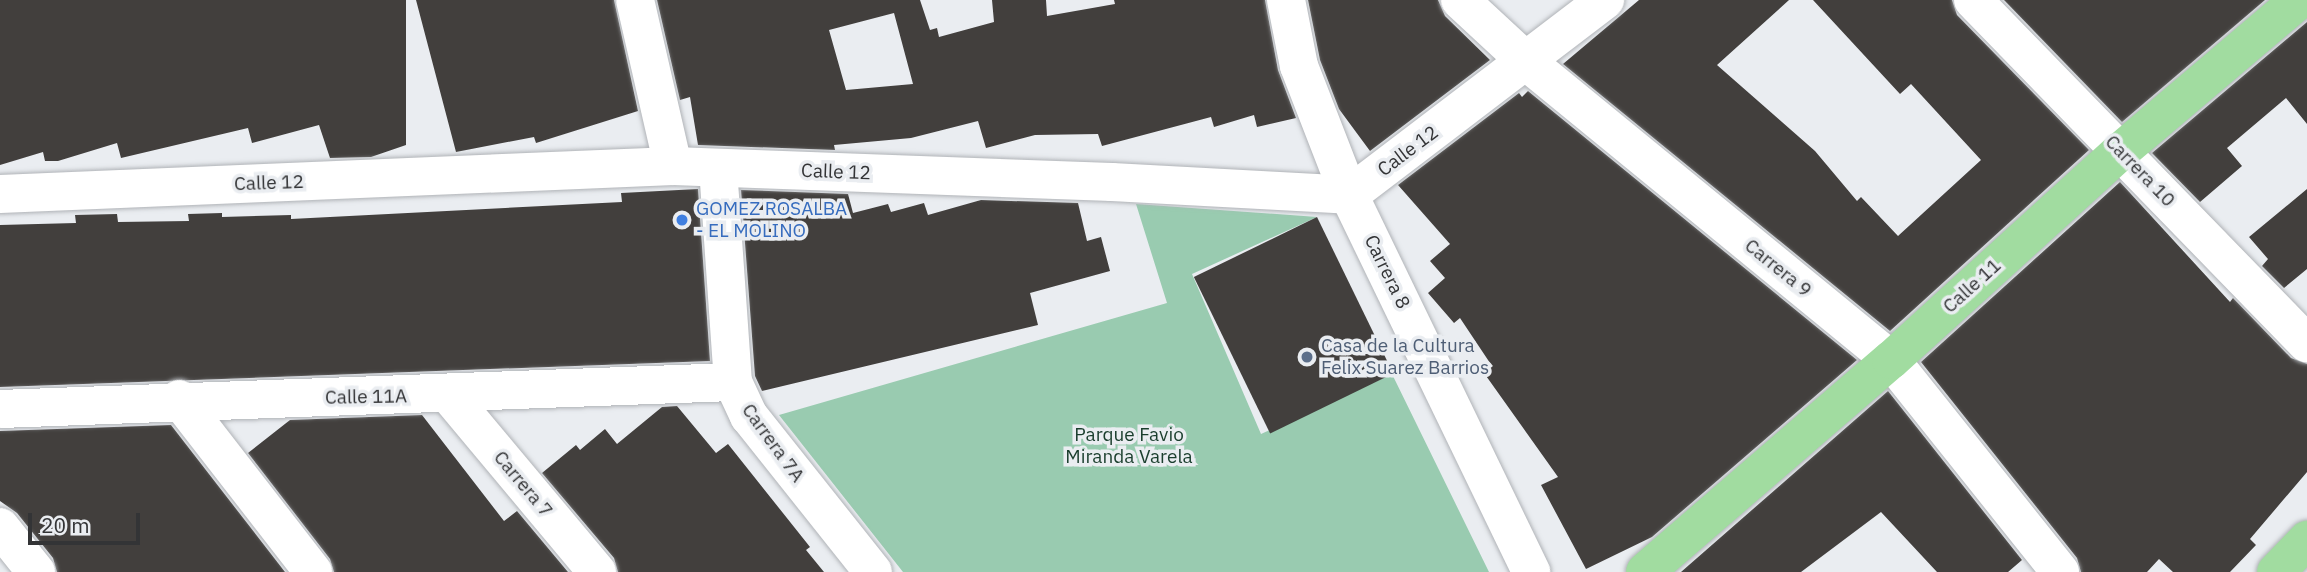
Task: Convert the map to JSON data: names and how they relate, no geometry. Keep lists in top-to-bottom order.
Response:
{
  "streets": {
    "main road": ["Calle 11"],
    "street": [
      "Calle 12",
      "Carrera 10",
      "Carrera 9",
      "Carrera 8",
      "Calle 11A",
      "Carrera 7A",
      "Carrera 7"
    ]
  },
  "crossings": [
    ["Calle 12", "Carrera 9"],
    ["Calle 12", "Carrera 8"],
    ["Calle 12", "Carrera 7A"],
    ["Carrera 10", "Calle 11"],
    ["Carrera 9", "Calle 11"],
    ["Calle 11A", "Carrera 7A"],
    ["Calle 11A", "Carrera 7"]
  ],
  "parks": ["Parque Favio Miranda Varela"],
  "places": ["GOMEZ ROSALBA - EL MOLINO", "Casa de la Cultura Felix Suarez Barrios"],
  "scale_bar": "20 m"
}
